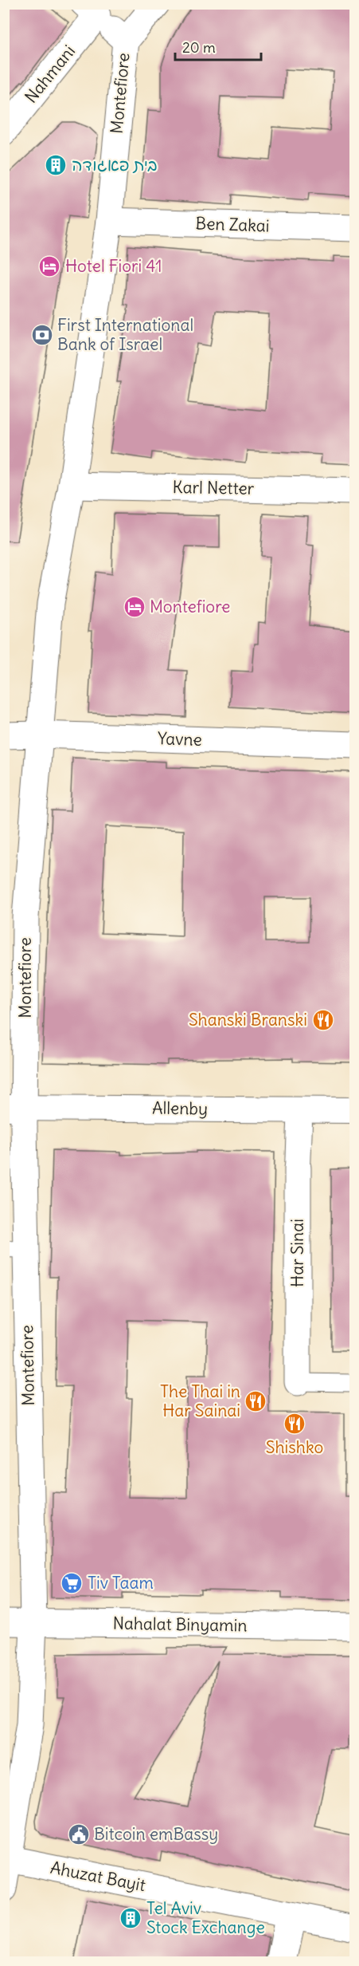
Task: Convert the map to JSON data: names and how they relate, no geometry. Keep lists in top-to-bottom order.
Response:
{
  "streets": {
    "street": [
      "Nahmani",
      "Montefiore",
      "Ben Zakai",
      "Karl Netter",
      "Yavne",
      "Allenby",
      "Har Sinai",
      "Nahalat Binyamin",
      "Ahuzat Bayit"
    ]
  },
  "crossings": [
    ["Montefiore", "Ben Zakai"],
    ["Montefiore", "Karl Netter"],
    ["Montefiore", "Yavne"],
    ["Montefiore", "Allenby"],
    ["Montefiore", "Nahalat Binyamin"],
    ["Montefiore", "Ahuzat Bayit"]
  ],
  "places": {
    "building": ["בית פאגודה", "Tel Aviv Stock Exchange"],
    "hotel": ["Hotel Fiori 41", "Montefiore"],
    "bank": ["First International Bank of Israel"],
    "restaurant": ["Shanski Branski", "The Thai in Har Sainai", "Shishko"],
    "supermarket": ["Tiv Taam"],
    "public building": ["Bitcoin emBassy"]
  },
  "scale_bar": "20 m"
}
